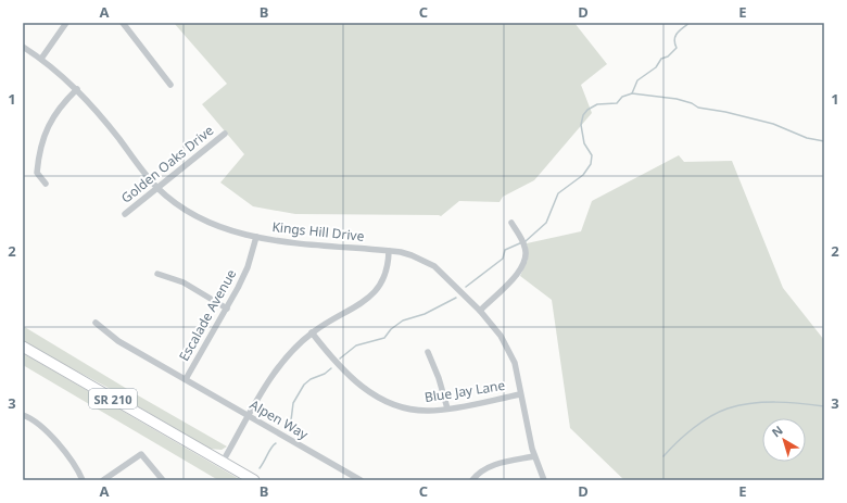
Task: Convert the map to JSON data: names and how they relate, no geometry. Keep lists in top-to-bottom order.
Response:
{
  "streets": {
    "main road": ["SR 210"],
    "street": [
      "Golden Oaks Drive",
      "Kings Hill Drive",
      "Escalade Avenue",
      "Blue Jay Lane",
      "Alpen Way"
    ]
  },
  "crossings": [
    ["Golden Oaks Drive", "Kings Hill Drive"],
    ["Kings Hill Drive", "Escalade Avenue"],
    ["Kings Hill Drive", "Blue Jay Lane"],
    ["Escalade Avenue", "Alpen Way"]
  ],
  "north": "top left",
  "grid": {
    "columns": [
      "A",
      "B",
      "C",
      "D",
      "E"
    ],
    "rows": ["1", "2", "3"]
  }
}
